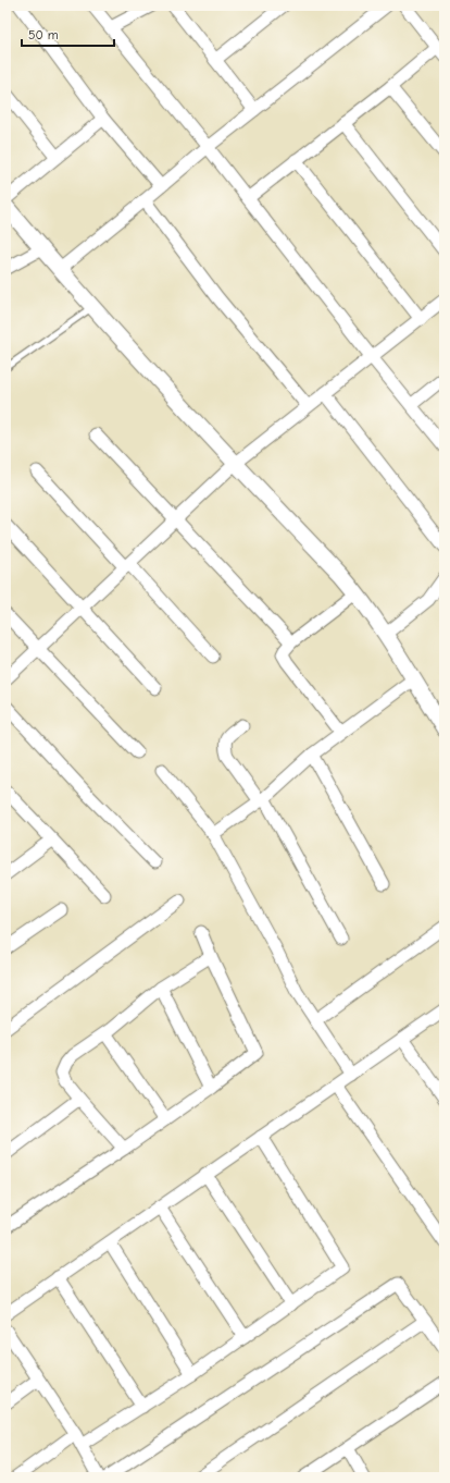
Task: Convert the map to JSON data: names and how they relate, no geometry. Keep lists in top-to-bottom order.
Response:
{
  "scale_bar": "50 m"
}
